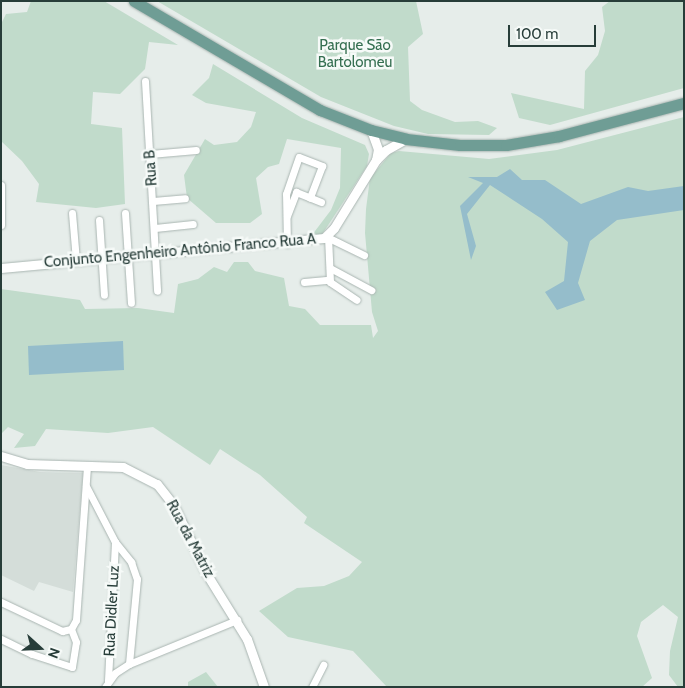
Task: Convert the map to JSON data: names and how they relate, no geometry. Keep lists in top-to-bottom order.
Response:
{
  "streets": {
    "street": [
      "Rua B",
      "Conjunto Engenheiro Antônio Franco Rua A",
      "Rua da Matriz",
      "Rua Didler Luz"
    ]
  },
  "crossings": [
    ["Rua B", "Conjunto Engenheiro Antônio Franco Rua A"]
  ],
  "parks": ["Parque São Bartolomeu"],
  "scale_bar": "100 m",
  "north": "right"
}
